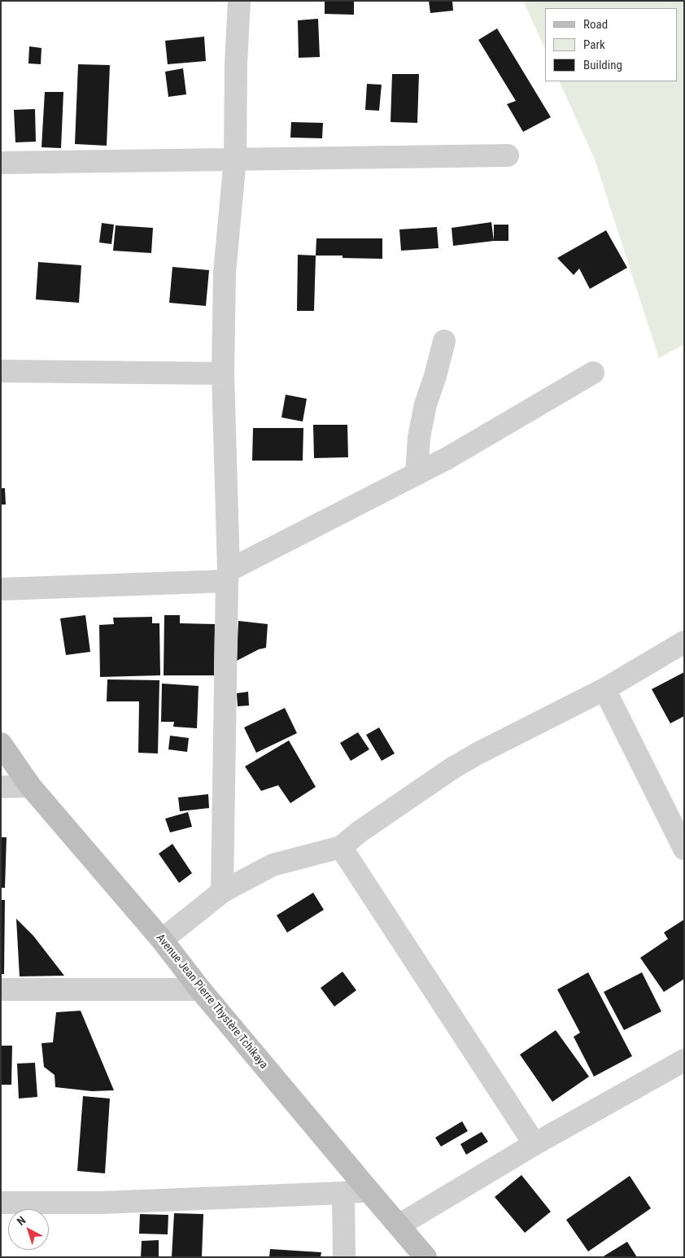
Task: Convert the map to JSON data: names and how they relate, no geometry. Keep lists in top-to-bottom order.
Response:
{
  "streets": {
    "street": ["Avenue Jean Pierre Thystère Tchikaya"]
  },
  "legend": ["Road", "Park", "Building"],
  "north": "top left"
}
